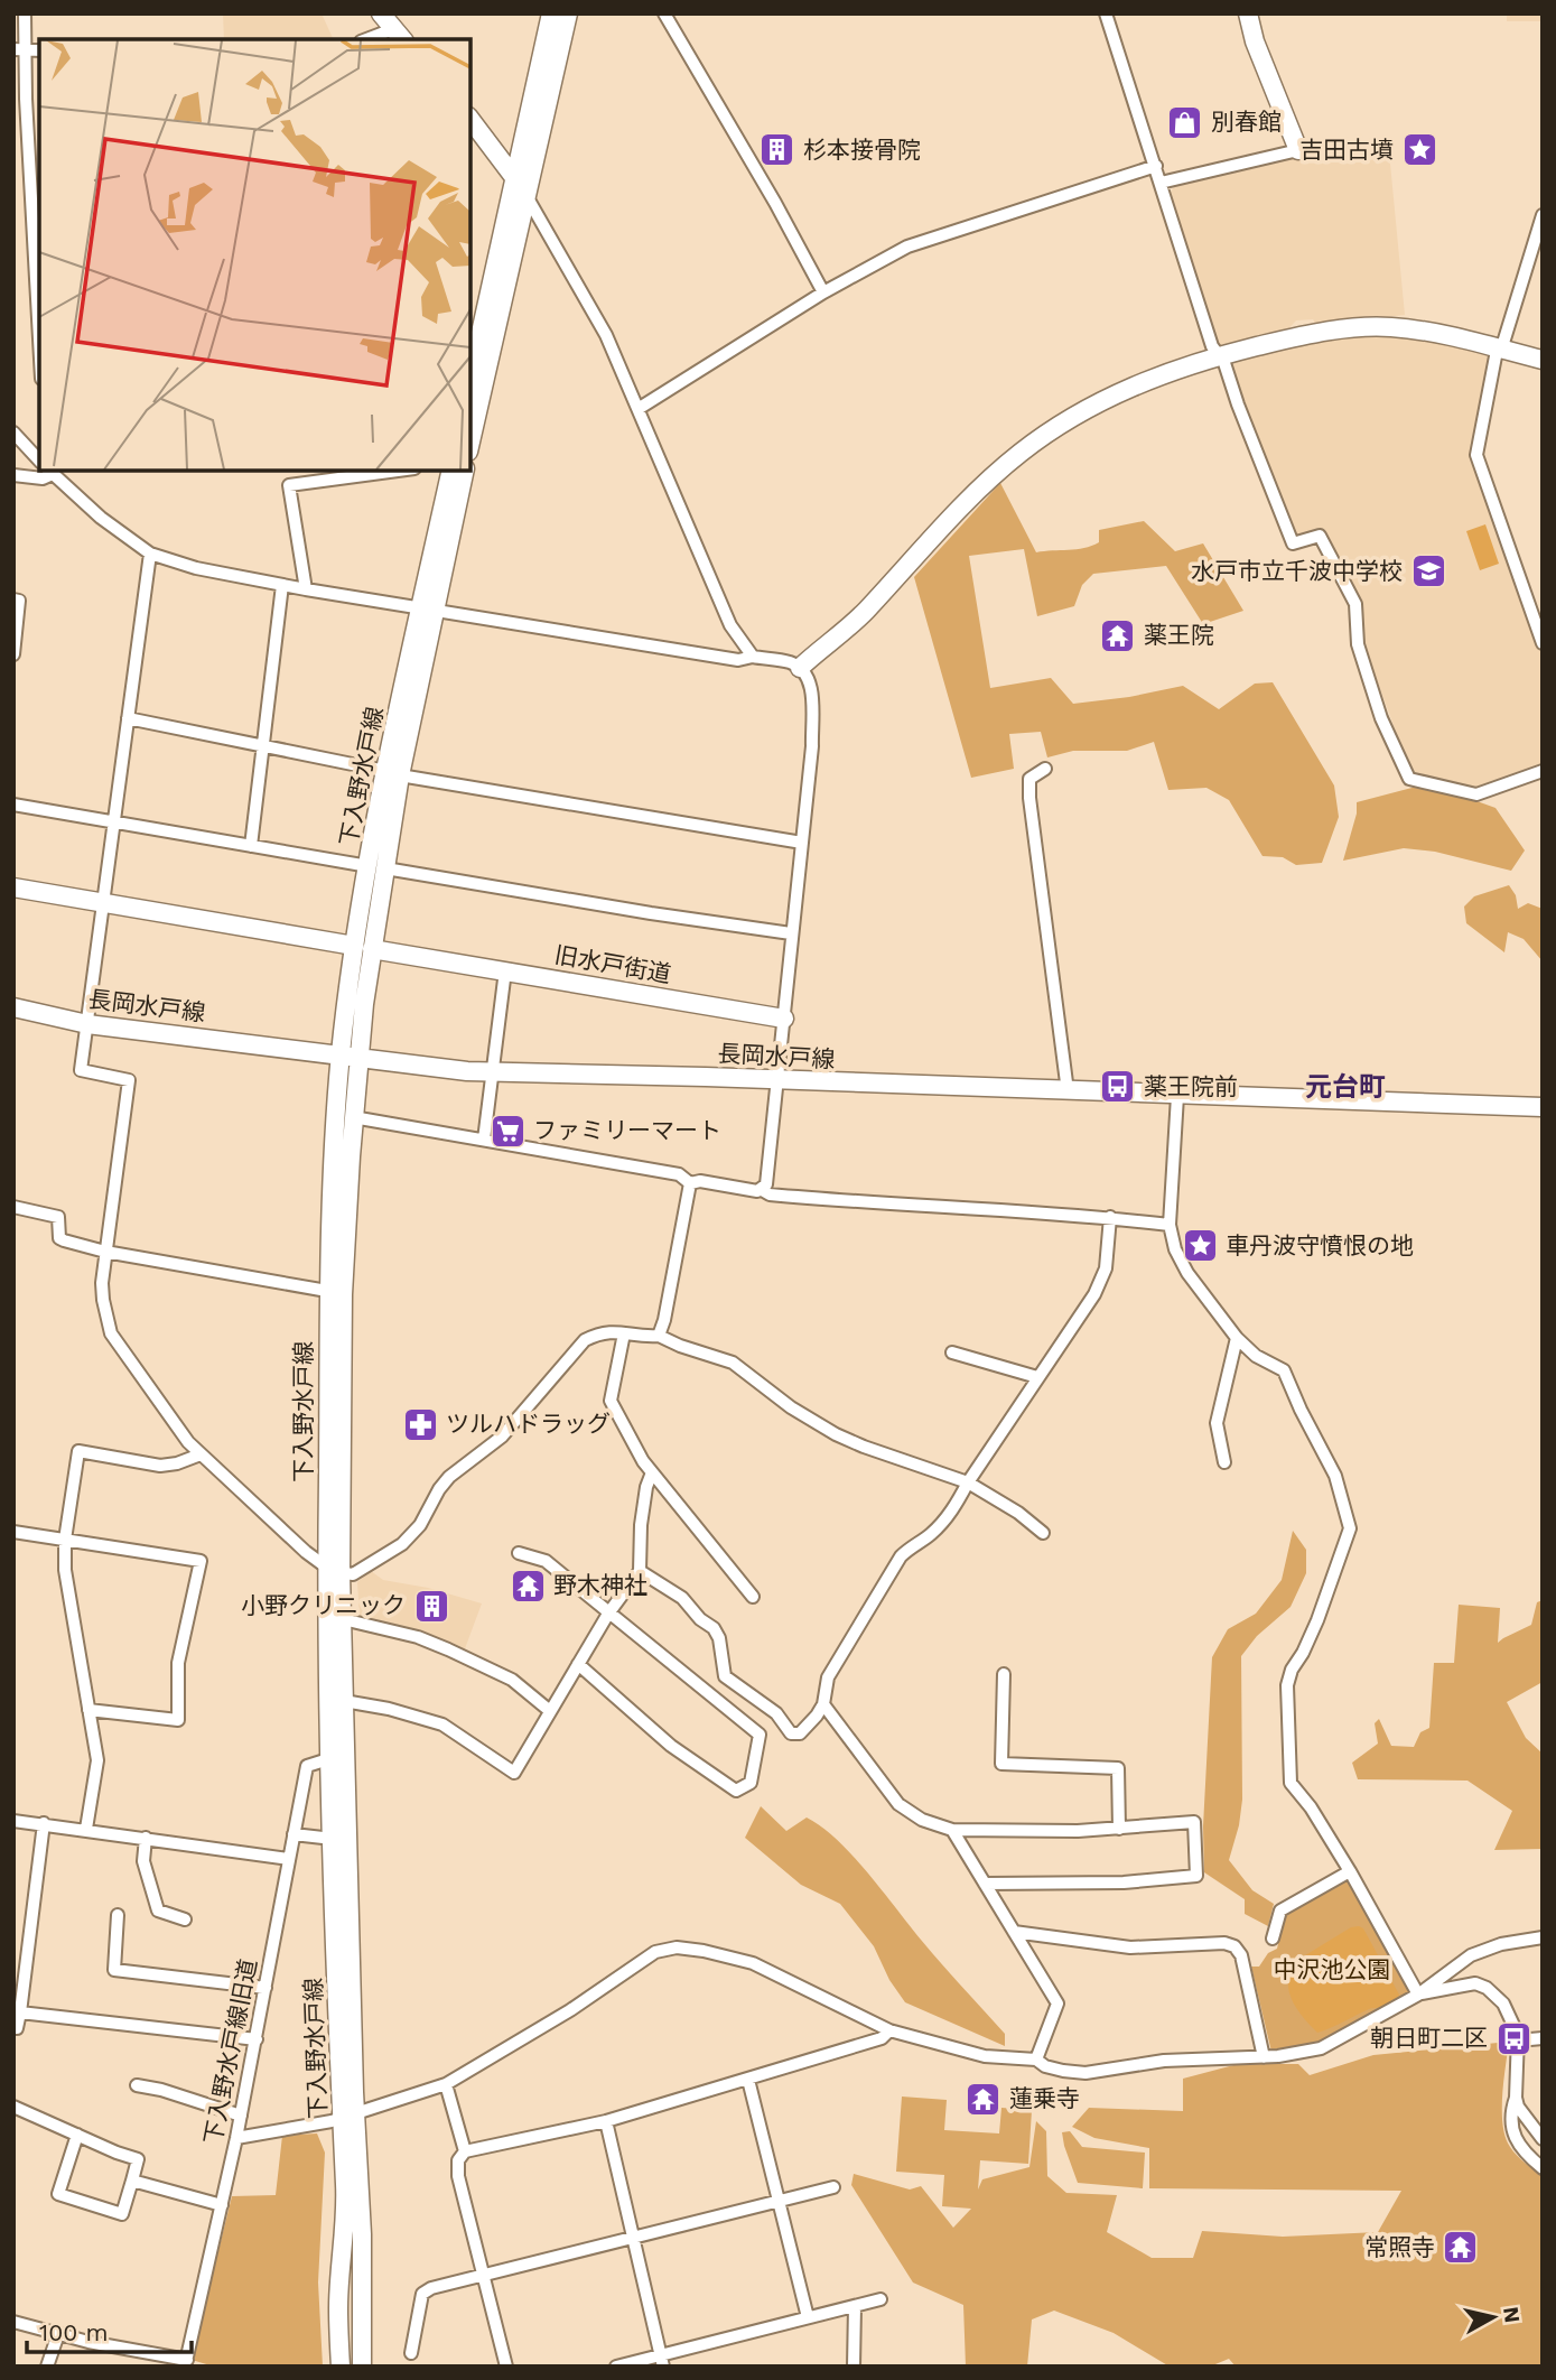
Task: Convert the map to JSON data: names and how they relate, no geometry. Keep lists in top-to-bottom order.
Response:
{
  "streets": {
    "main road": ["下入野水戸線", "旧水戸街道", "長岡水戸線"],
    "street": ["下入野水戸線旧道"]
  },
  "crossings": [
    ["下入野水戸線", "旧水戸街道"],
    ["下入野水戸線", "長岡水戸線"],
    ["下入野水戸線", "下入野水戸線旧道"]
  ],
  "districts": ["元台町"],
  "parks": ["中沢池公園"],
  "places": {
    "shop": ["別春館"],
    "building": ["杉本接骨院", "小野クリニック"],
    "place": ["吉田古墳", "車丹波守憤恨の地"],
    "school or university": ["水戸市立千波中学校"],
    "temple": [
      "薬王院",
      "野木神社",
      "蓮乗寺",
      "常照寺"
    ],
    "bus stop": ["薬王院前", "朝日町二区"],
    "supermarket": ["ファミリーマート"],
    "pharmacy": ["ツルハドラッグ"]
  },
  "scale_bar": "100 m",
  "north": "right"
}
